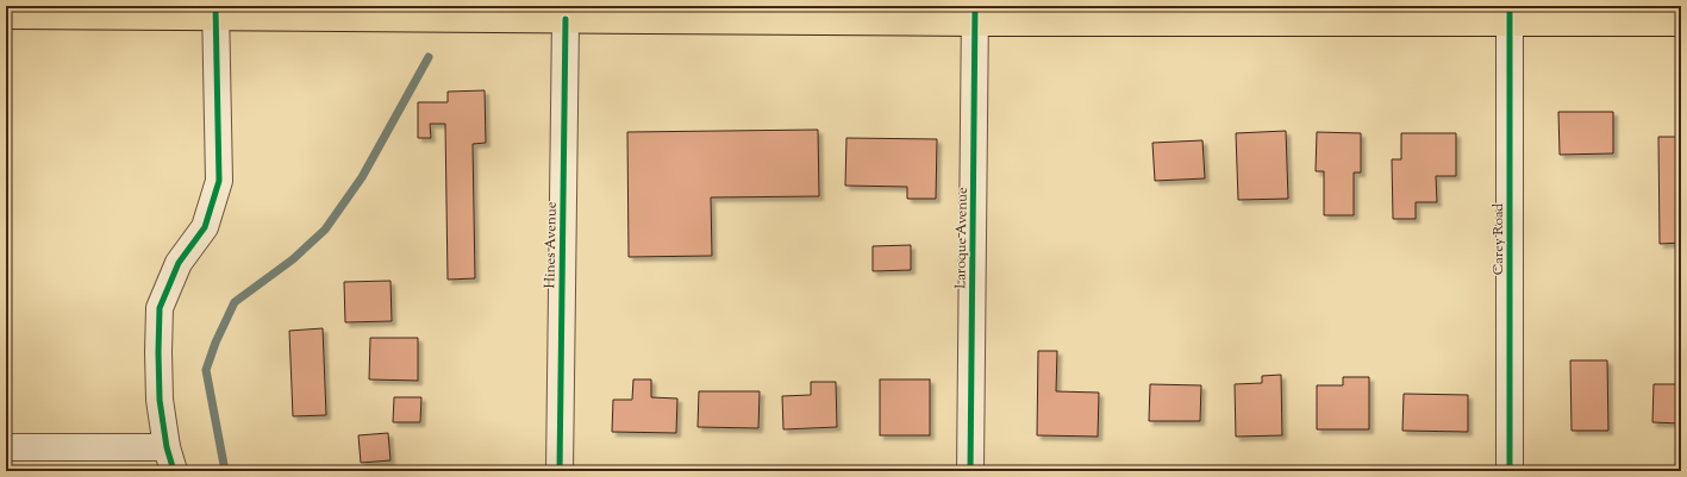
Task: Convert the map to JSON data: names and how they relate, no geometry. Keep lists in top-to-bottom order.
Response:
{
  "streets": {
    "street": ["Laroque Avenue", "Carey Road", "Hines Avenue"]
  }
}
